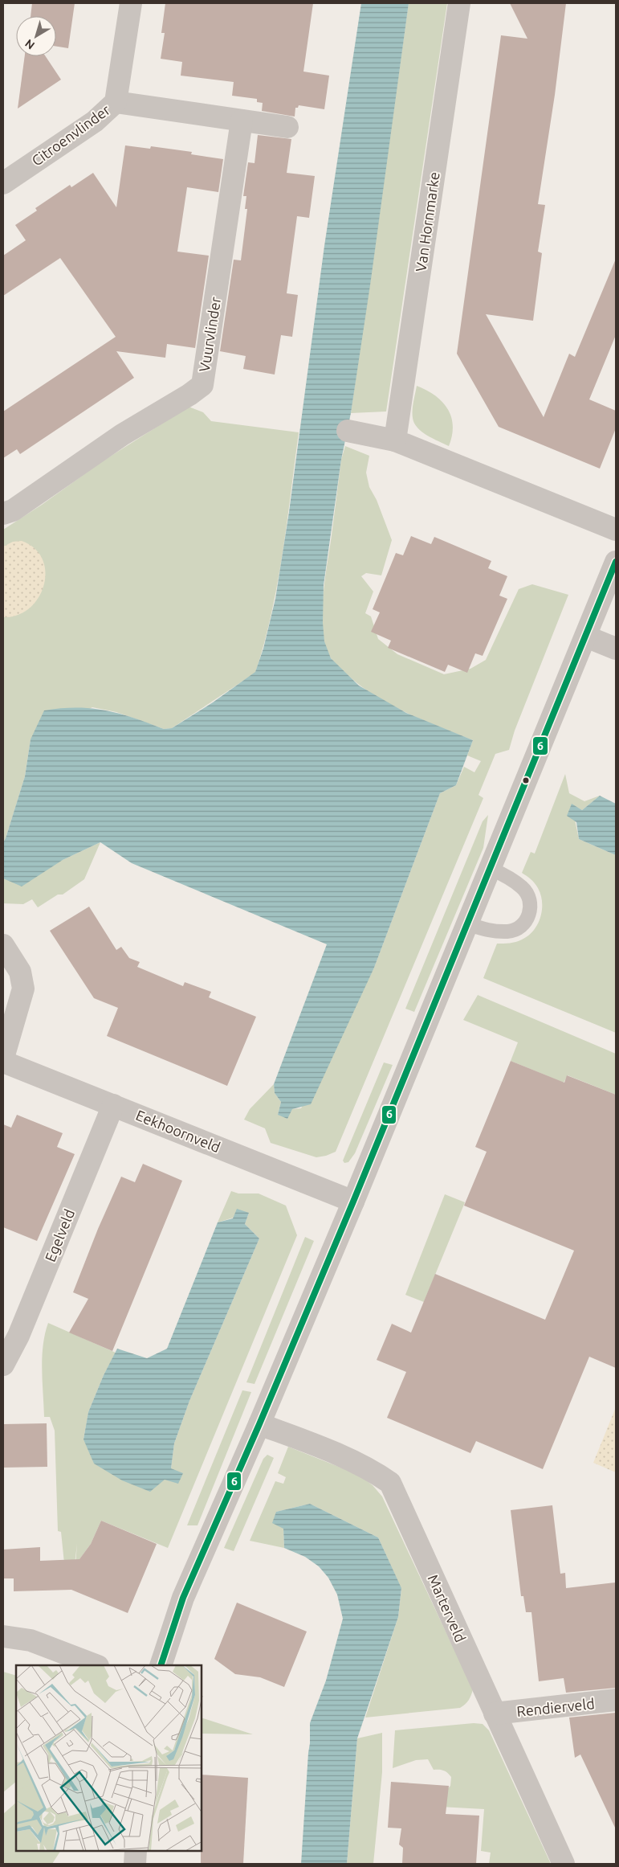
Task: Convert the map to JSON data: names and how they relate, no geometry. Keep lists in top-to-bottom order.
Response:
{
  "streets": {
    "street": [
      "Citroenvlinder",
      "Van Hornmarke",
      "Vuurvlinder",
      "Eekhoornveld",
      "Egelveld",
      "Marterveld",
      "Rendierveld"
    ]
  },
  "crossings": [
    ["Eekhoornveld", "Egelveld"],
    ["Marterveld", "Rendierveld"]
  ],
  "lines": ["transit line 6"],
  "north": "bottom left"
}
